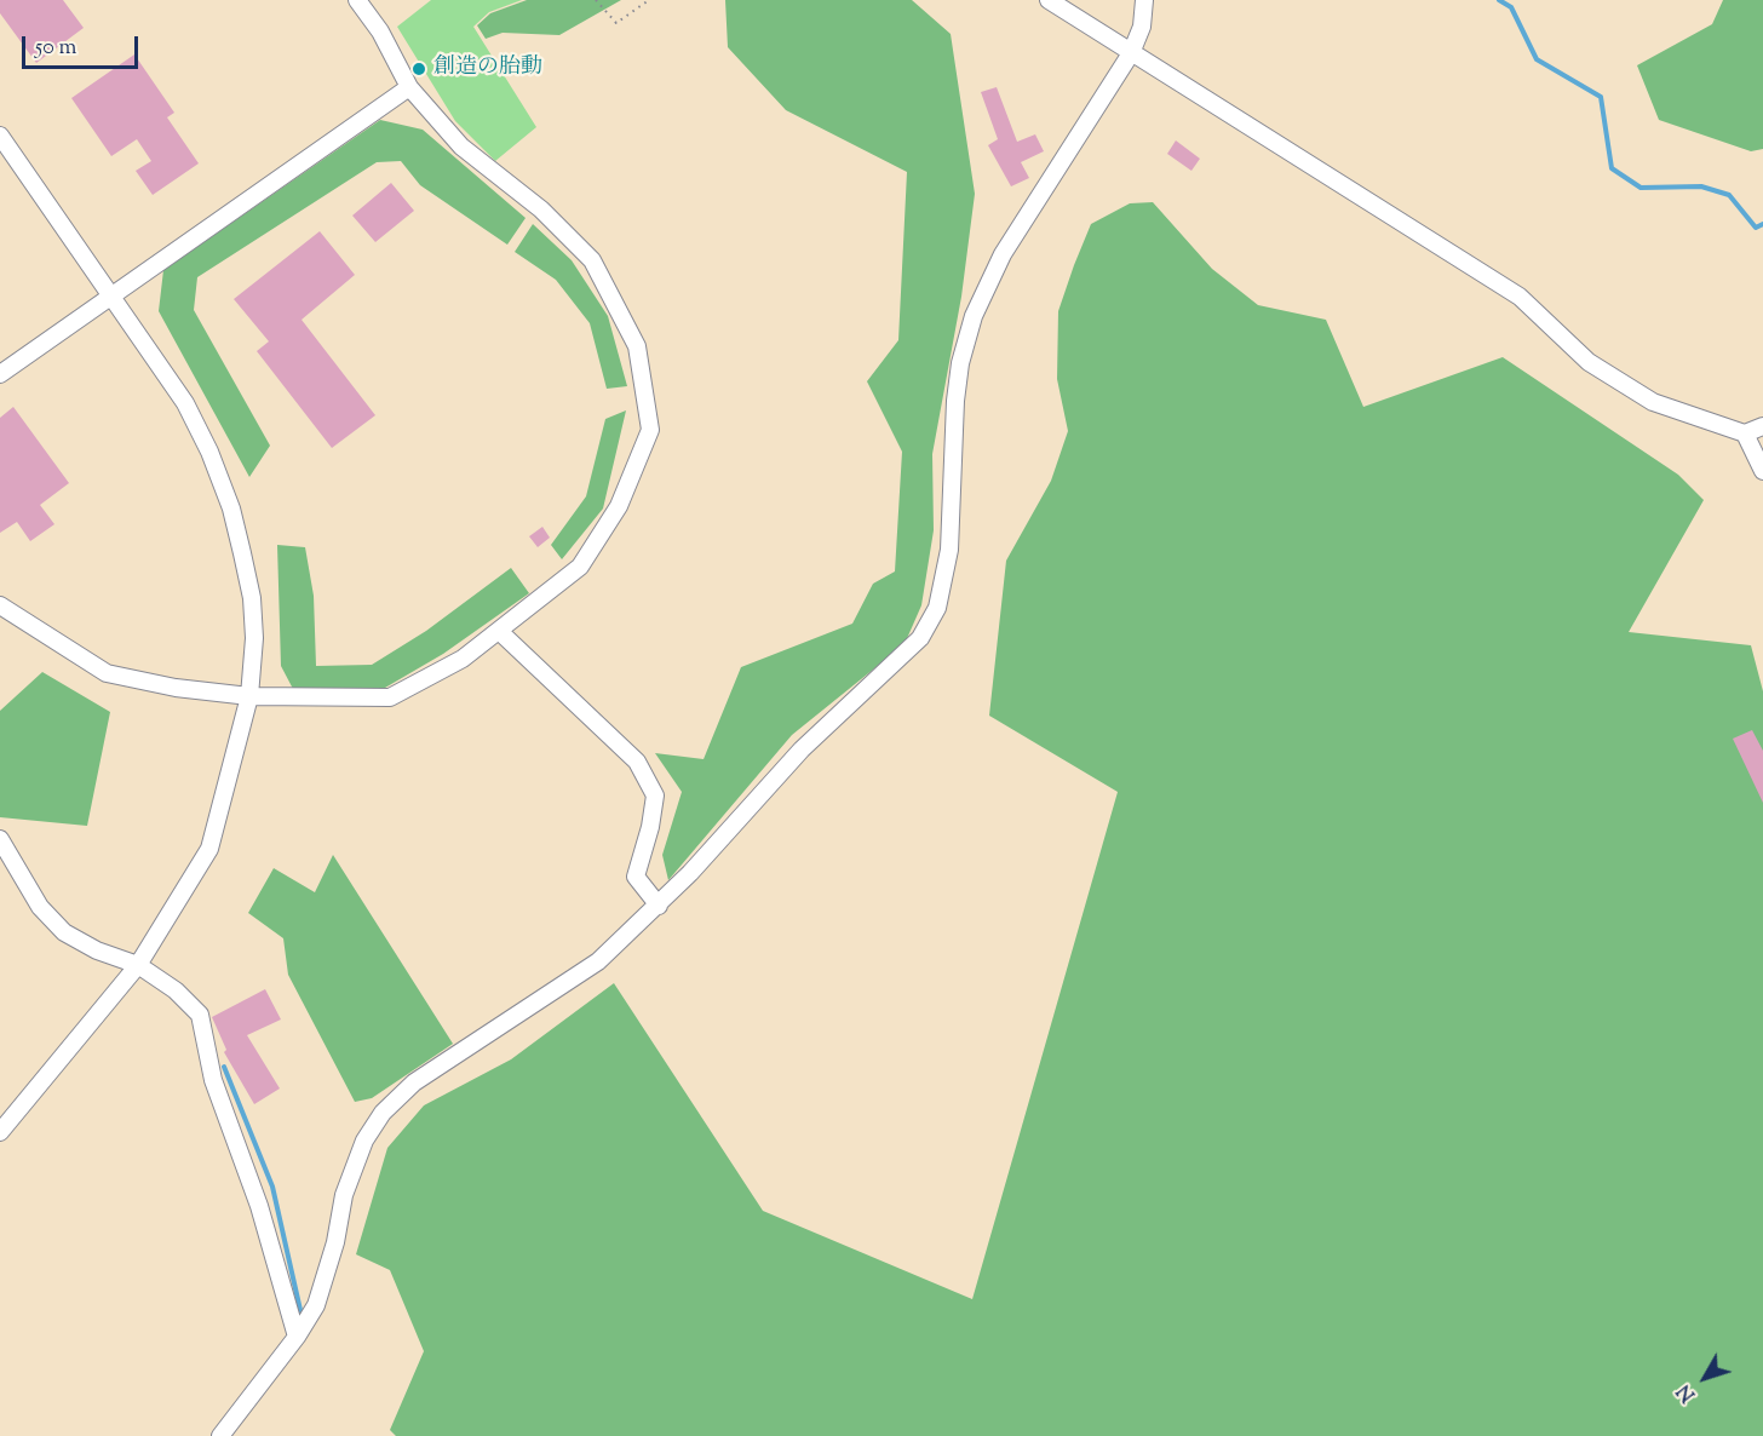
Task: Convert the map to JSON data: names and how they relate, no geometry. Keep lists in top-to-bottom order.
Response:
{
  "places": ["創造の胎動"],
  "scale_bar": "50 m",
  "north": "bottom left"
}
